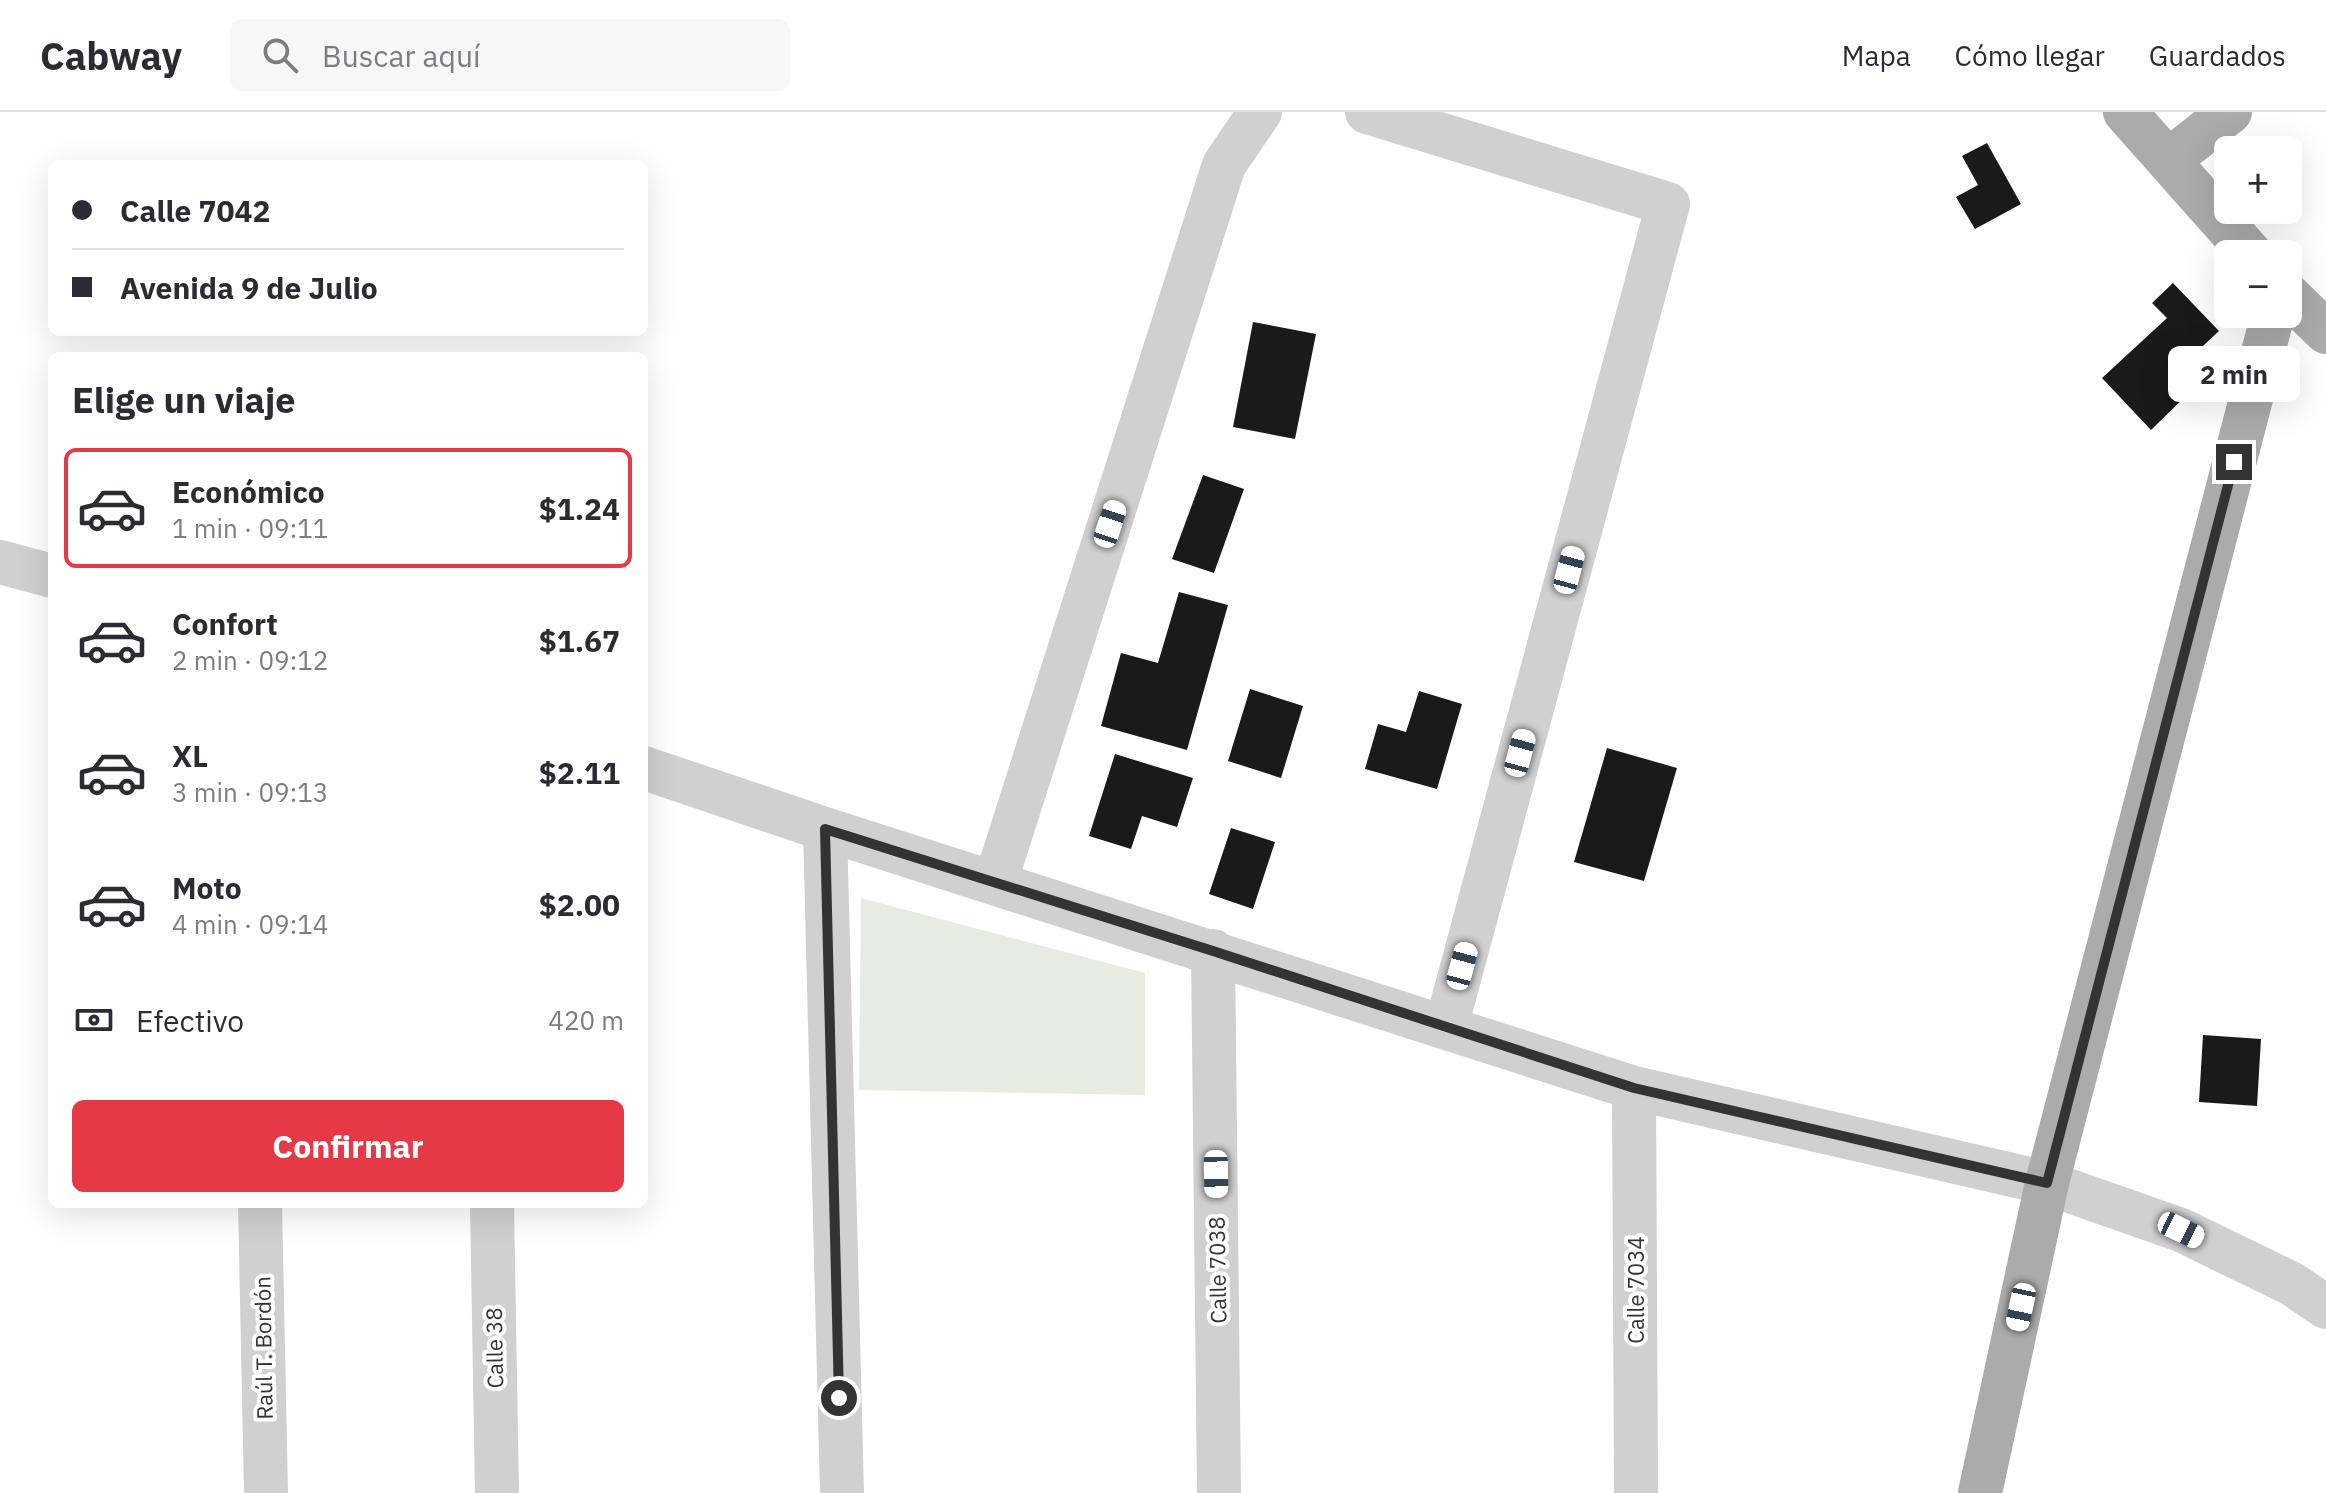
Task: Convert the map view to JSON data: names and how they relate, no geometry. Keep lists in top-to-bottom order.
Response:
{
  "streets": {
    "street": [
      "Calle 7038",
      "Calle 7034",
      "Raúl T. Bordón",
      "Calle 38"
    ]
  },
  "page": {
    "header": "Cabway",
    "search": "Buscar aquí",
    "nav": ["Mapa", "Cómo llegar", "Guardados"],
    "map_buttons": ["+", "−"],
    "banner": ["Calle 7042", "Avenida 9 de Julio"],
    "bubble": "2 min",
    "heading": "Elige un viaje",
    "list": [
      {
        "name": "Económico",
        "note": "1 min · 09:11",
        "value": "$1.24"
      },
      {
        "name": "Confort",
        "note": "2 min · 09:12",
        "value": "$1.67"
      },
      {
        "name": "XL",
        "note": "3 min · 09:13",
        "value": "$2.11"
      },
      {
        "name": "Moto",
        "note": "4 min · 09:14",
        "value": "$2.00"
      }
    ],
    "pay": ["Efectivo", "420 m"],
    "buttons": "Confirmar"
  }
}
